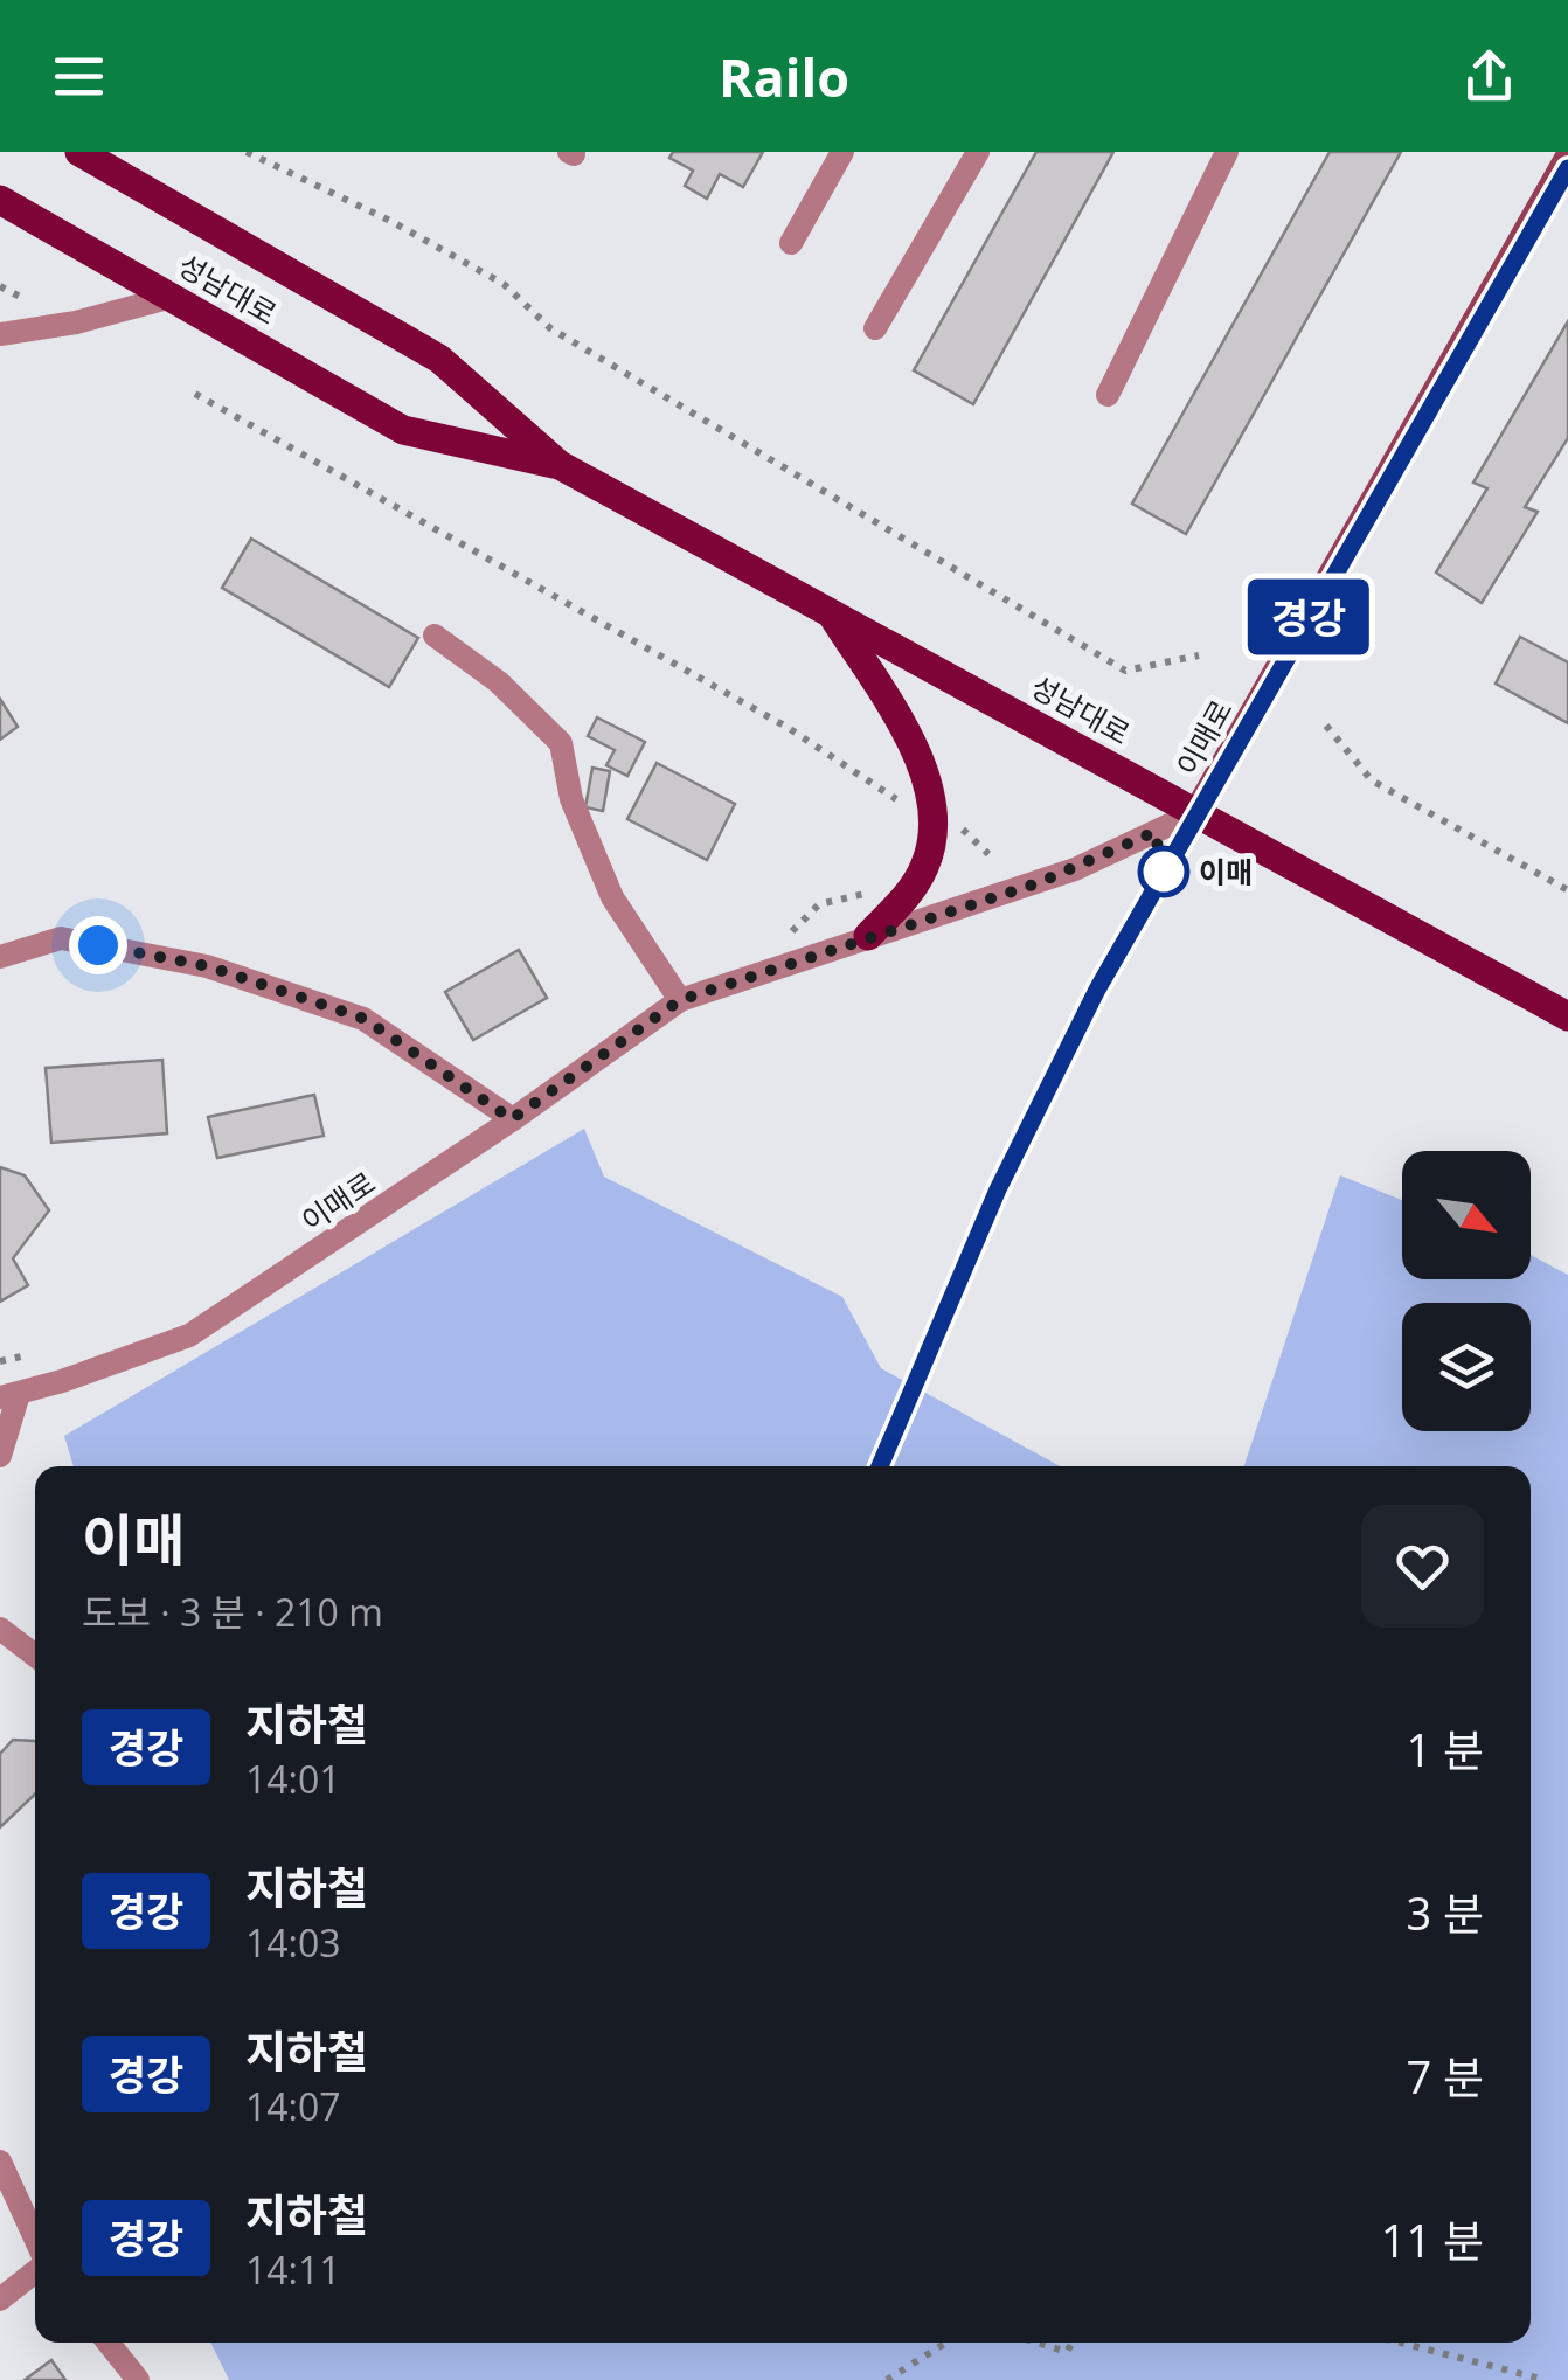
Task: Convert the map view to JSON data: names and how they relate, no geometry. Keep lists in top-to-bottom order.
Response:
{
  "streets": {
    "main road": ["성남대로"],
    "street": ["이매로"]
  },
  "crossings": [
    ["성남대로", "이매로"]
  ],
  "places": ["이매"],
  "lines": ["metro line 경강"],
  "north": "bottom right",
  "page": {
    "header": "Railo",
    "on_map": "경강",
    "heading": ["이매", "도보 · 3 분 · 210 m"],
    "list": [
      {
        "mark": "경강",
        "name": "지하철",
        "note": "14:01",
        "value": "1 분"
      },
      {
        "mark": "경강",
        "name": "지하철",
        "note": "14:03",
        "value": "3 분"
      },
      {
        "mark": "경강",
        "name": "지하철",
        "note": "14:07",
        "value": "7 분"
      },
      {
        "mark": "경강",
        "name": "지하철",
        "note": "14:11",
        "value": "11 분"
      }
    ]
  }
}
